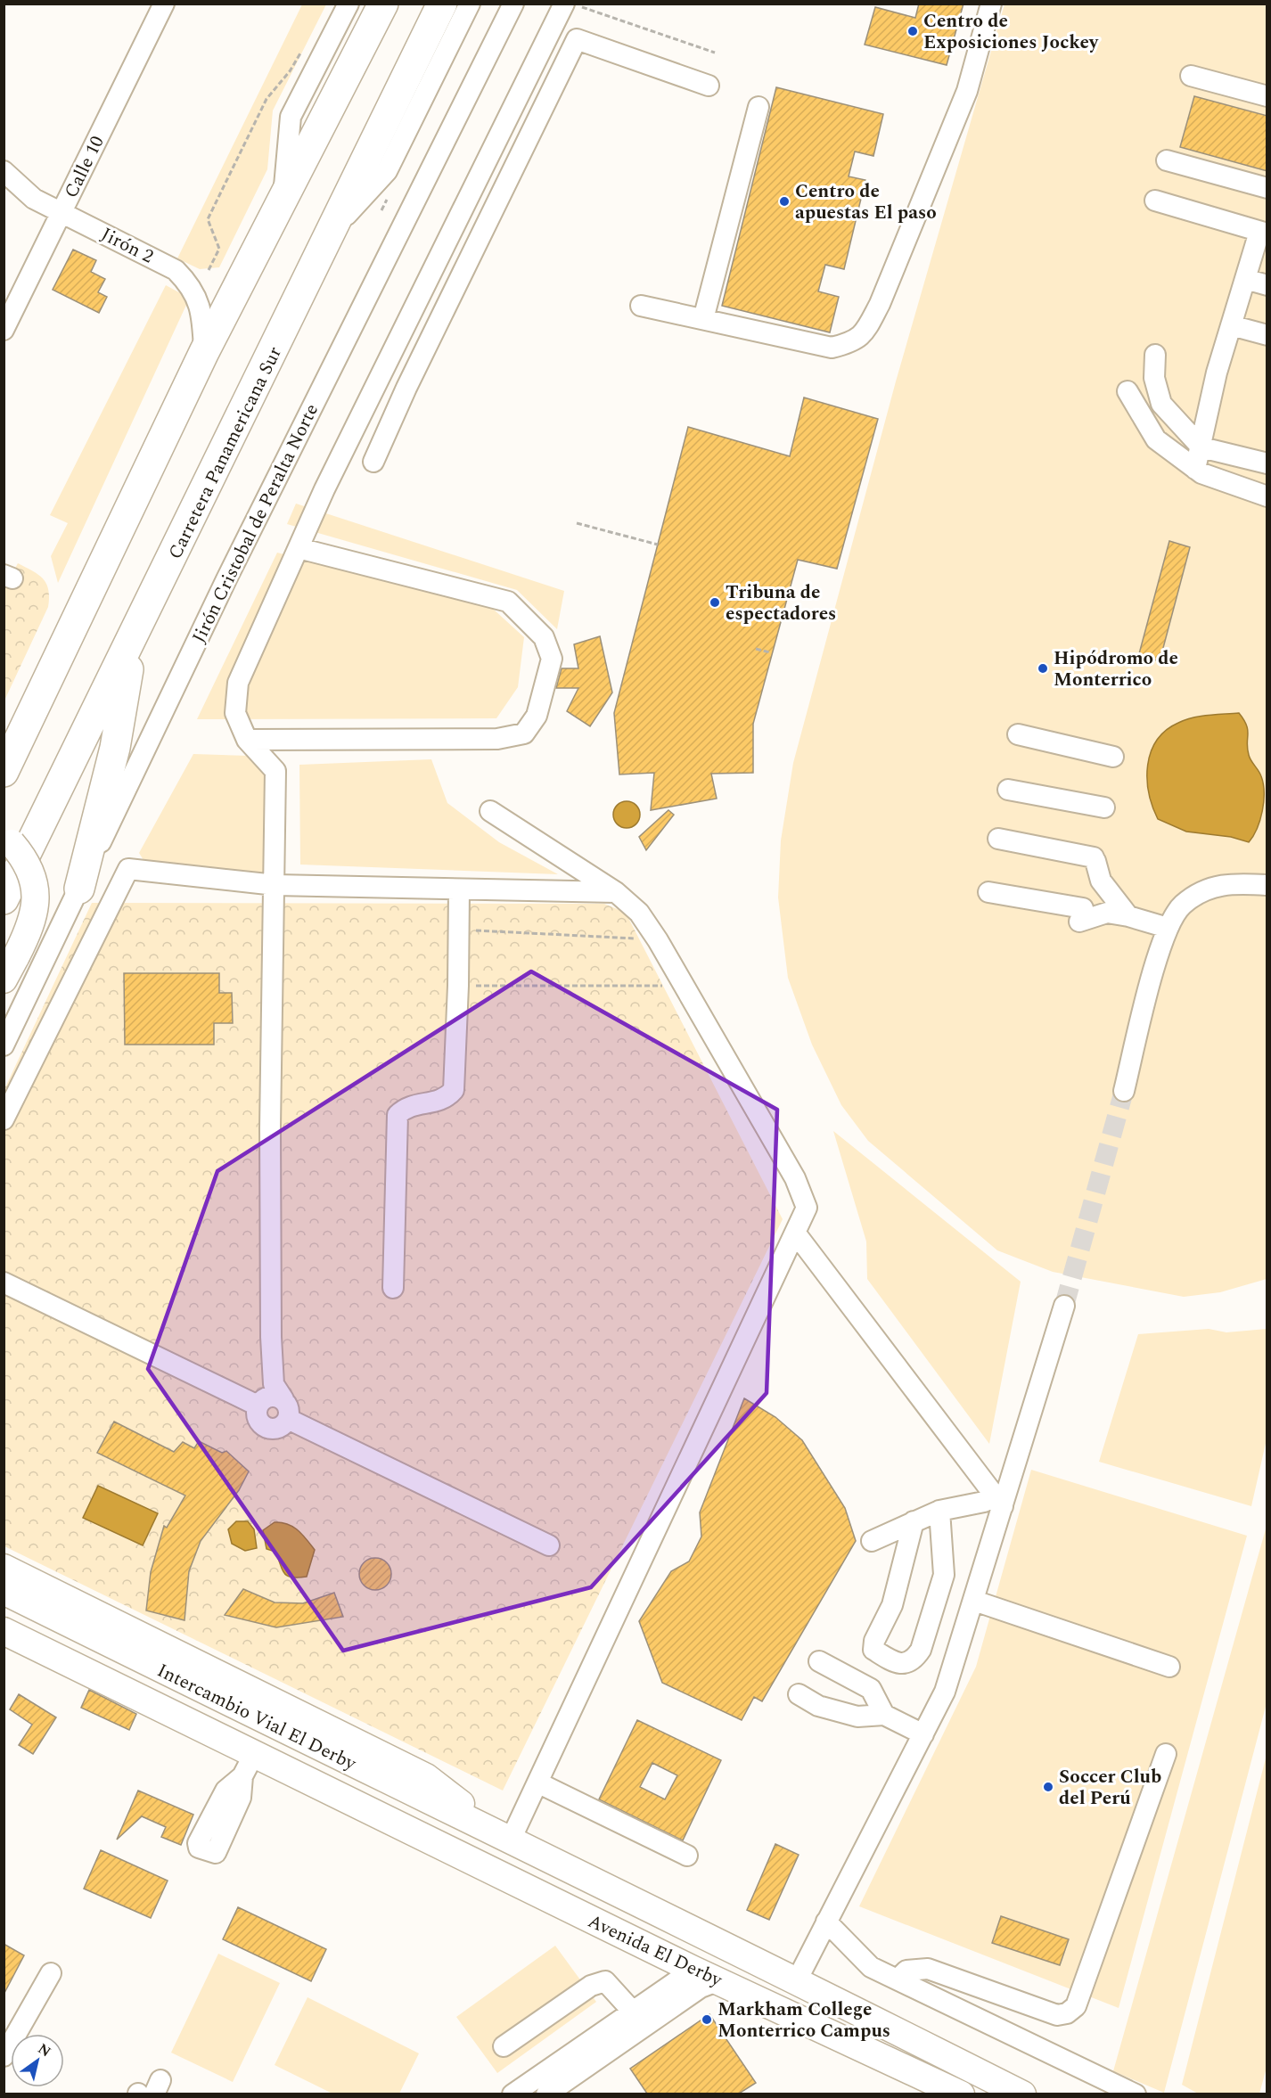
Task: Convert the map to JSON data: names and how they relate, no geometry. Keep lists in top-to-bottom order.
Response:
{
  "streets": {
    "highway": ["Carretera Panamericana Sur"],
    "main road": ["Intercambio Vial El Derby", "Avenida El Derby"],
    "street": ["Calle 10", "Jirón 2", "Jirón Cristobal de Peralta Norte"]
  },
  "crossings": [
    ["Calle 10", "Jirón 2"],
    ["Intercambio Vial El Derby", "Avenida El Derby"]
  ],
  "places": [
    "Centro de Exposiciones Jockey",
    "Centro de apuestas El paso",
    "Tribuna de espectadores",
    "Hipódromo de Monterrico",
    "Soccer Club del Perú",
    "Markham College Monterrico Campus"
  ],
  "north": "top right"
}
